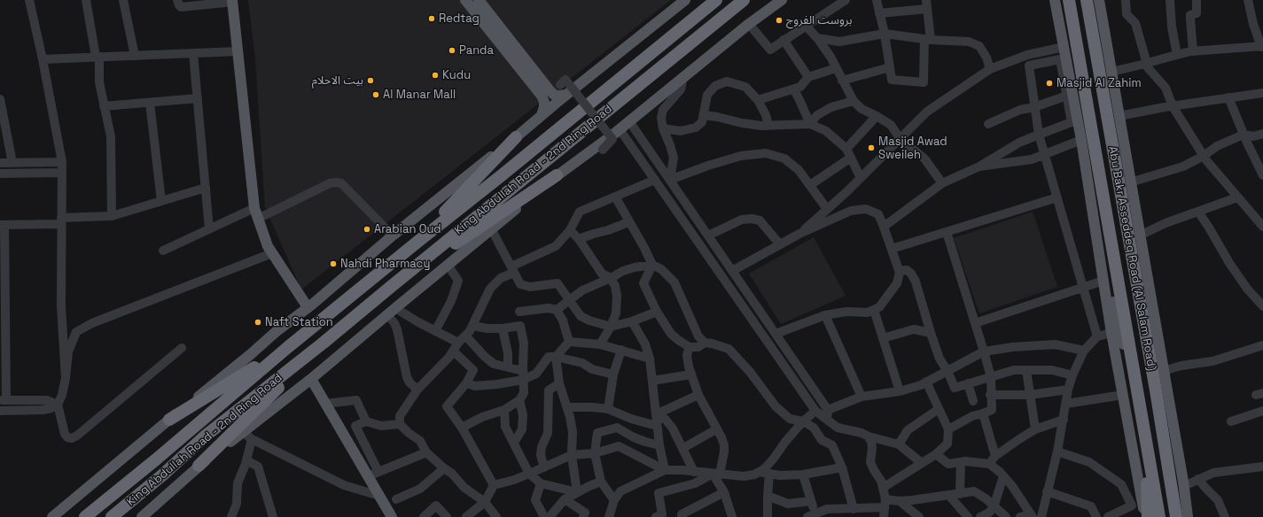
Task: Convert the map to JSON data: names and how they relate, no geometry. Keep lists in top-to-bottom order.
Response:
{
  "streets": {
    "highway": ["King Abdullah Road - 2nd Ring Road", "Abu Bakr Asseddeq Road (Al Salam Road)"]
  },
  "places": [
    "Redtag",
    "بروست الفروج",
    "Panda",
    "Kudu",
    "بيت الاحلام",
    "Masjid Al Zahim",
    "Al Manar Mall",
    "Masjid Awad Sweileh",
    "Arabian Oud",
    "Nahdi Pharmacy",
    "Naft Station"
  ]
}
